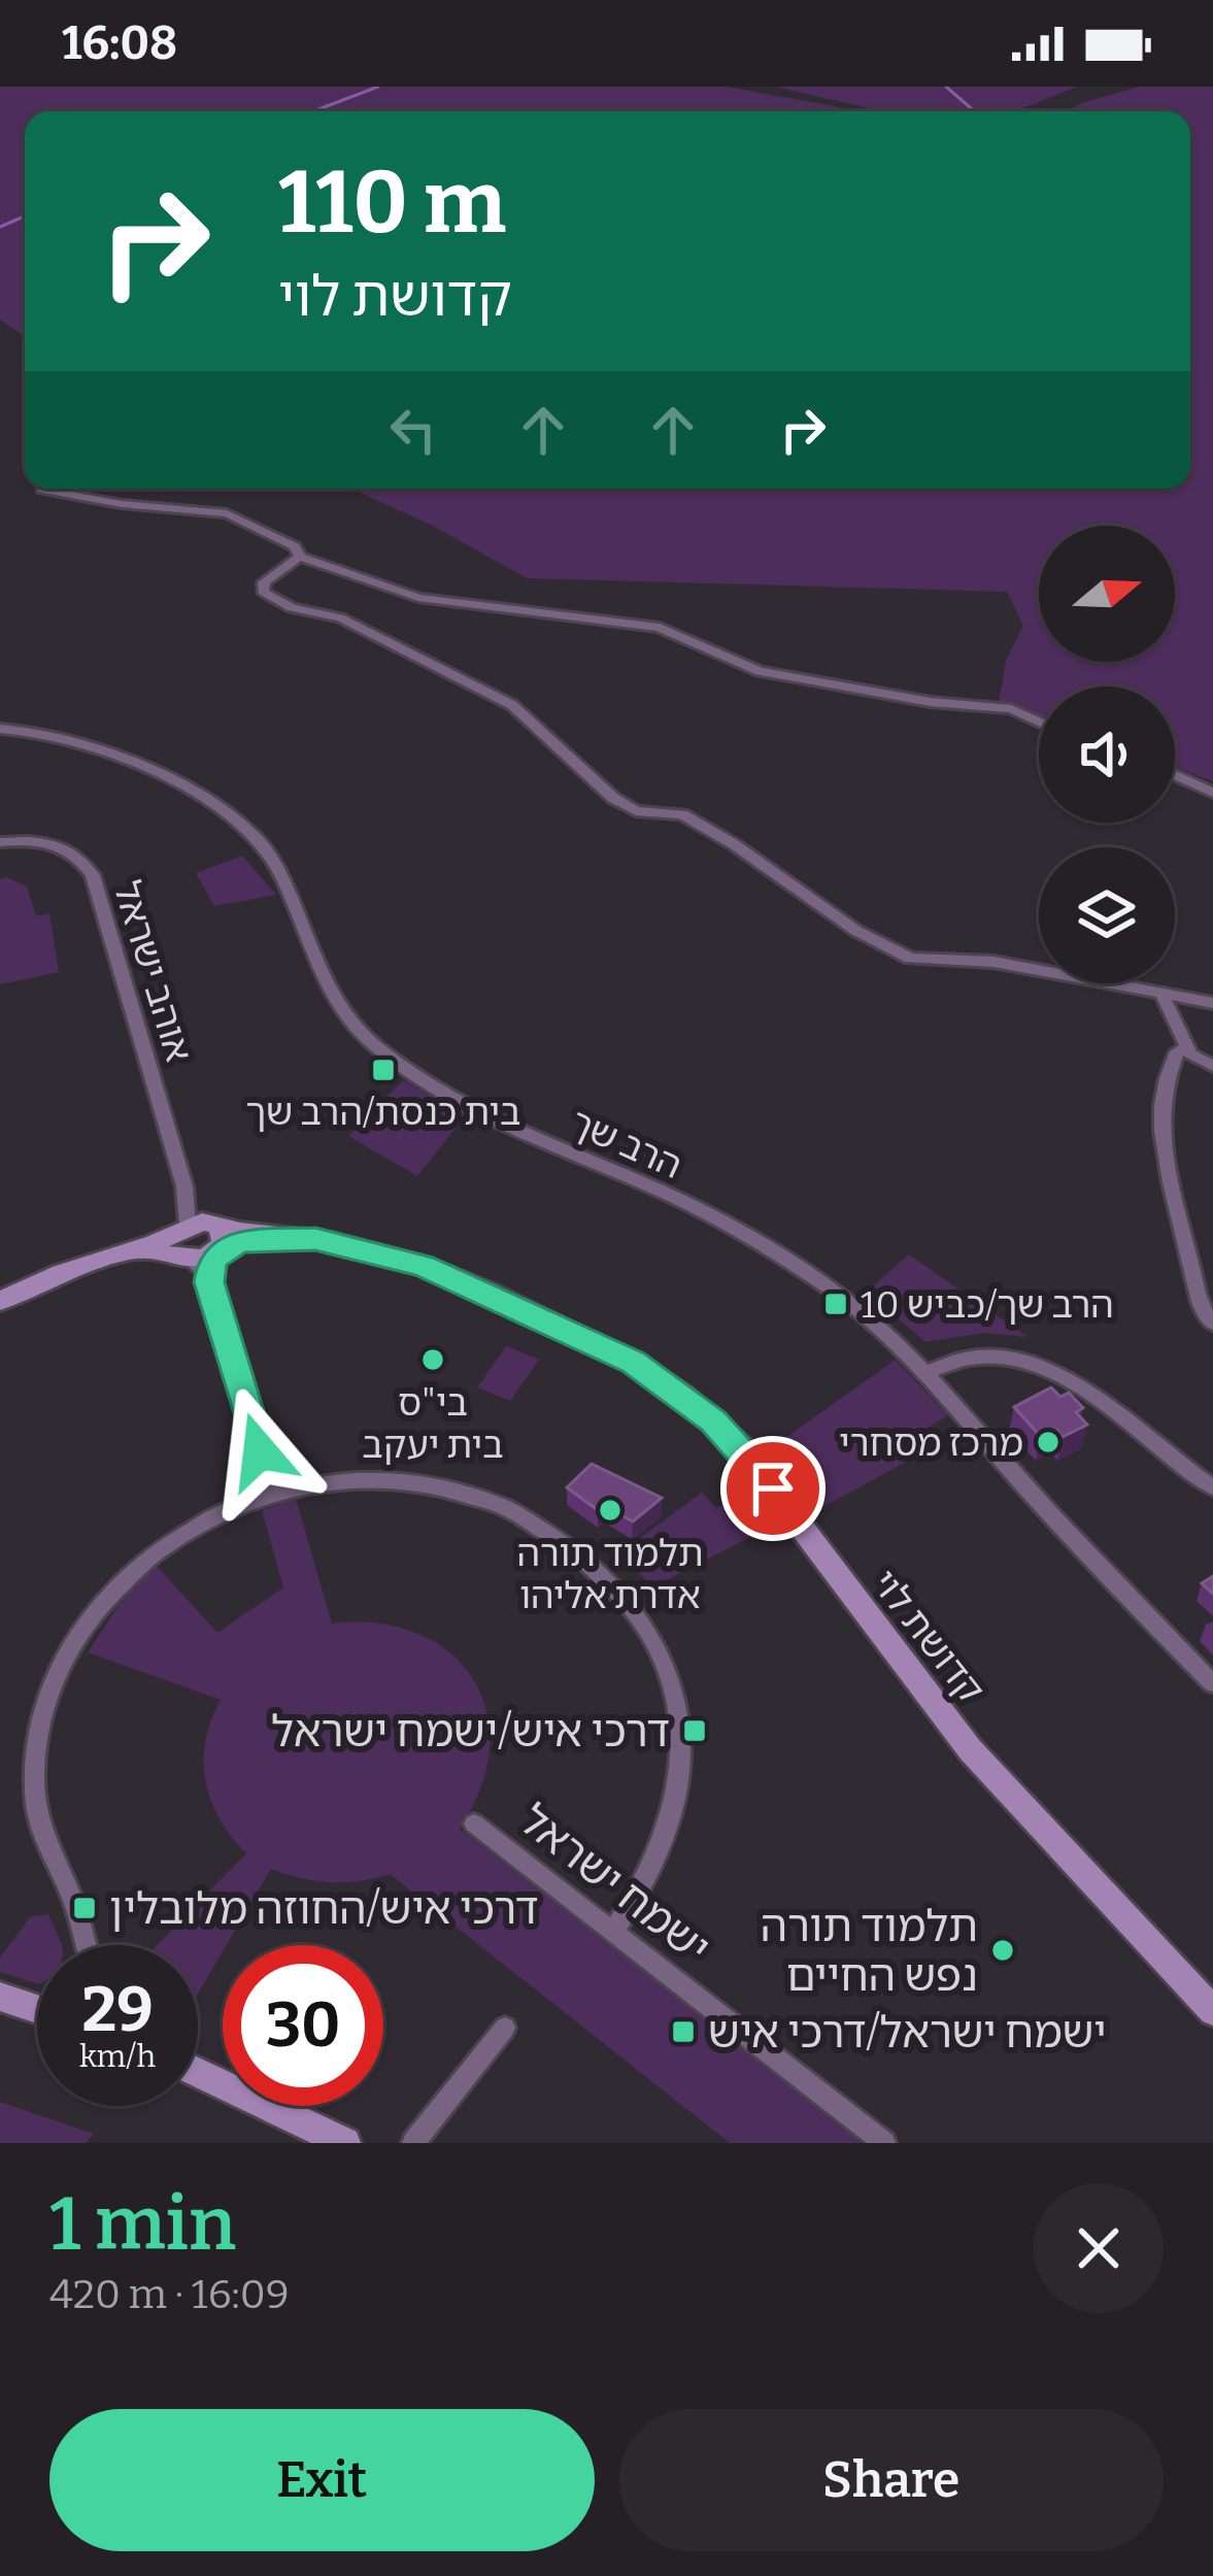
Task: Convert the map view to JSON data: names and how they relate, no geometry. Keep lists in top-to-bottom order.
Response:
{
  "streets": {
    "street": [
      "אוהב ישראל",
      "הרב שך",
      "קדושת לוי",
      "ישמח ישראל"
    ]
  },
  "crossings": [
    ["אוהב ישראל", "קדושת לוי"]
  ],
  "places": {
    "transit": [
      "בית כנסת/הרב שך",
      "הרב שך/כביש 10",
      "דרכי איש/ישמח ישראל",
      "דרכי איש/החוזה מלובלין",
      "ישמח ישראל/דרכי איש"
    ],
    "other": [
      "בי\"ס בית יעקב",
      "מרכז מסחרי",
      "תלמוד תורה אדרת אליהו",
      "תלמוד תורה נפש החיים"
    ]
  },
  "north": "right",
  "page": {
    "status": "16:08",
    "turn": ["110 m", "קדושת לוי"],
    "speed": "29 km/h",
    "limit": "30",
    "heading": ["1 min", "420 m · 16:09"],
    "buttons": ["Exit", "Share"]
  }
}
